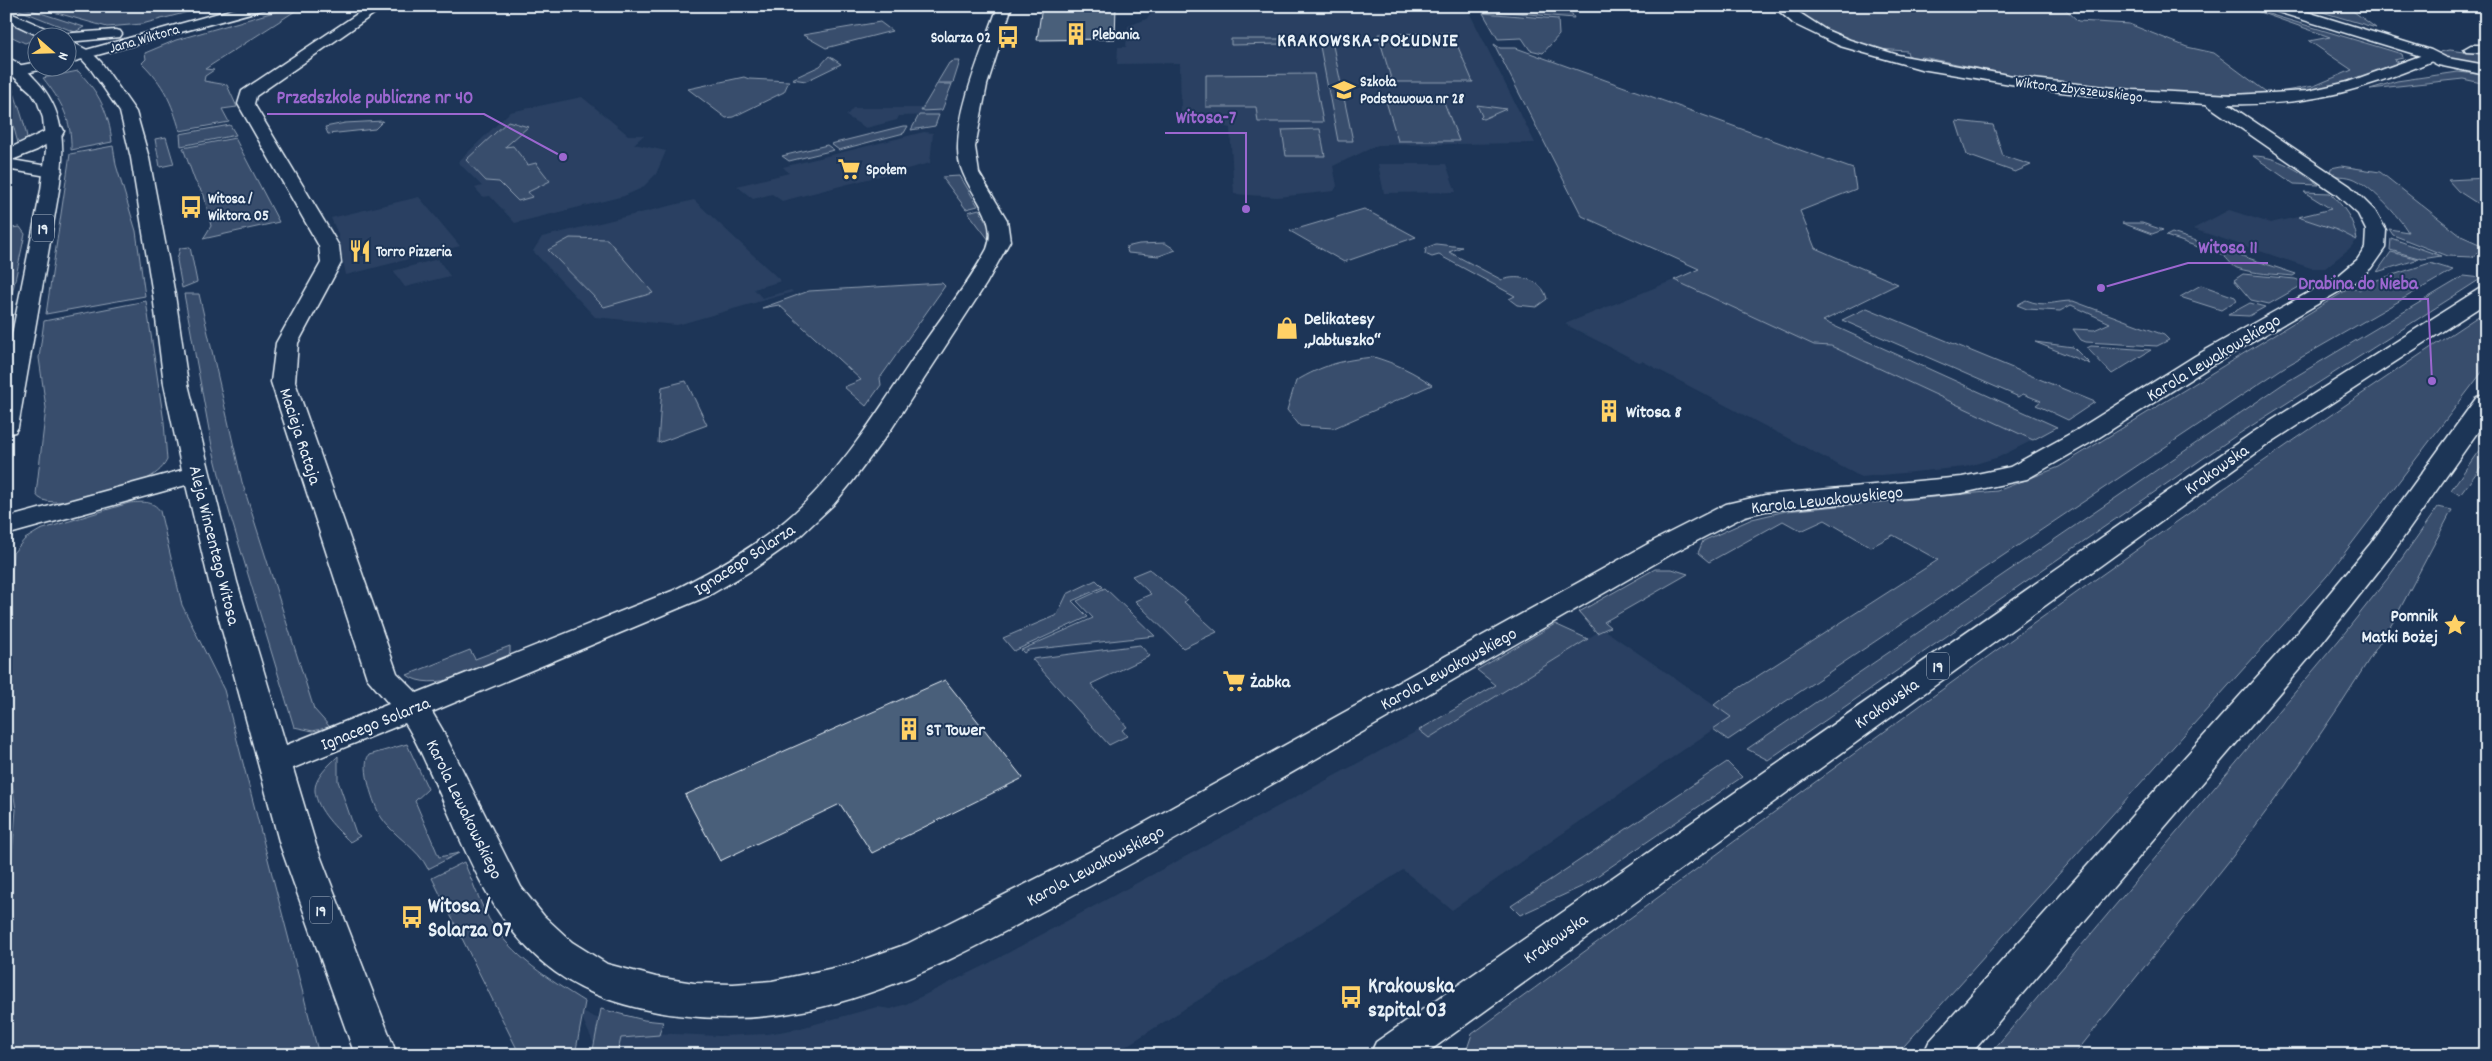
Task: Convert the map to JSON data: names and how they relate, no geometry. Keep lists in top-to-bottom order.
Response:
{
  "streets": {
    "street": [
      "Jana Wiktora",
      "Wiktora Zbyszewskiego",
      "19",
      "Karola Lewakowskiego",
      "Macieja Rataja",
      "Krakowska",
      "Aleja Wincentego Witosa",
      "Ignacego Solarza"
    ]
  },
  "crossings": [
    ["Wiktora Zbyszewskiego", "Karola Lewakowskiego"],
    ["Karola Lewakowskiego", "Macieja Rataja"],
    ["Karola Lewakowskiego", "Ignacego Solarza"],
    ["Macieja Rataja", "Ignacego Solarza"],
    ["Aleja Wincentego Witosa", "Ignacego Solarza"]
  ],
  "districts": ["KRAKOWSKA-POŁUDNIE"],
  "places": {
    "building": ["Plebania", "Witosa 8", "ST Tower"],
    "bus stop": [
      "Solarza 02",
      "Witosa / Wiktora 05",
      "Witosa / Solarza 07",
      "Krakowska szpital 03"
    ],
    "school or university": ["Szkoła Podstawowa nr 28"],
    "other": [
      "Przedszkole publiczne nr 40",
      "Witosa-7",
      "Witosa 11",
      "Drabina do Nieba"
    ],
    "supermarket": ["Społem", "Żabka"],
    "restaurant": ["Torro Pizzeria"],
    "shop": ["Delikatesy „Jabłuszko“"],
    "place": ["Pomnik Matki Bożej"]
  },
  "north": "right"
}
